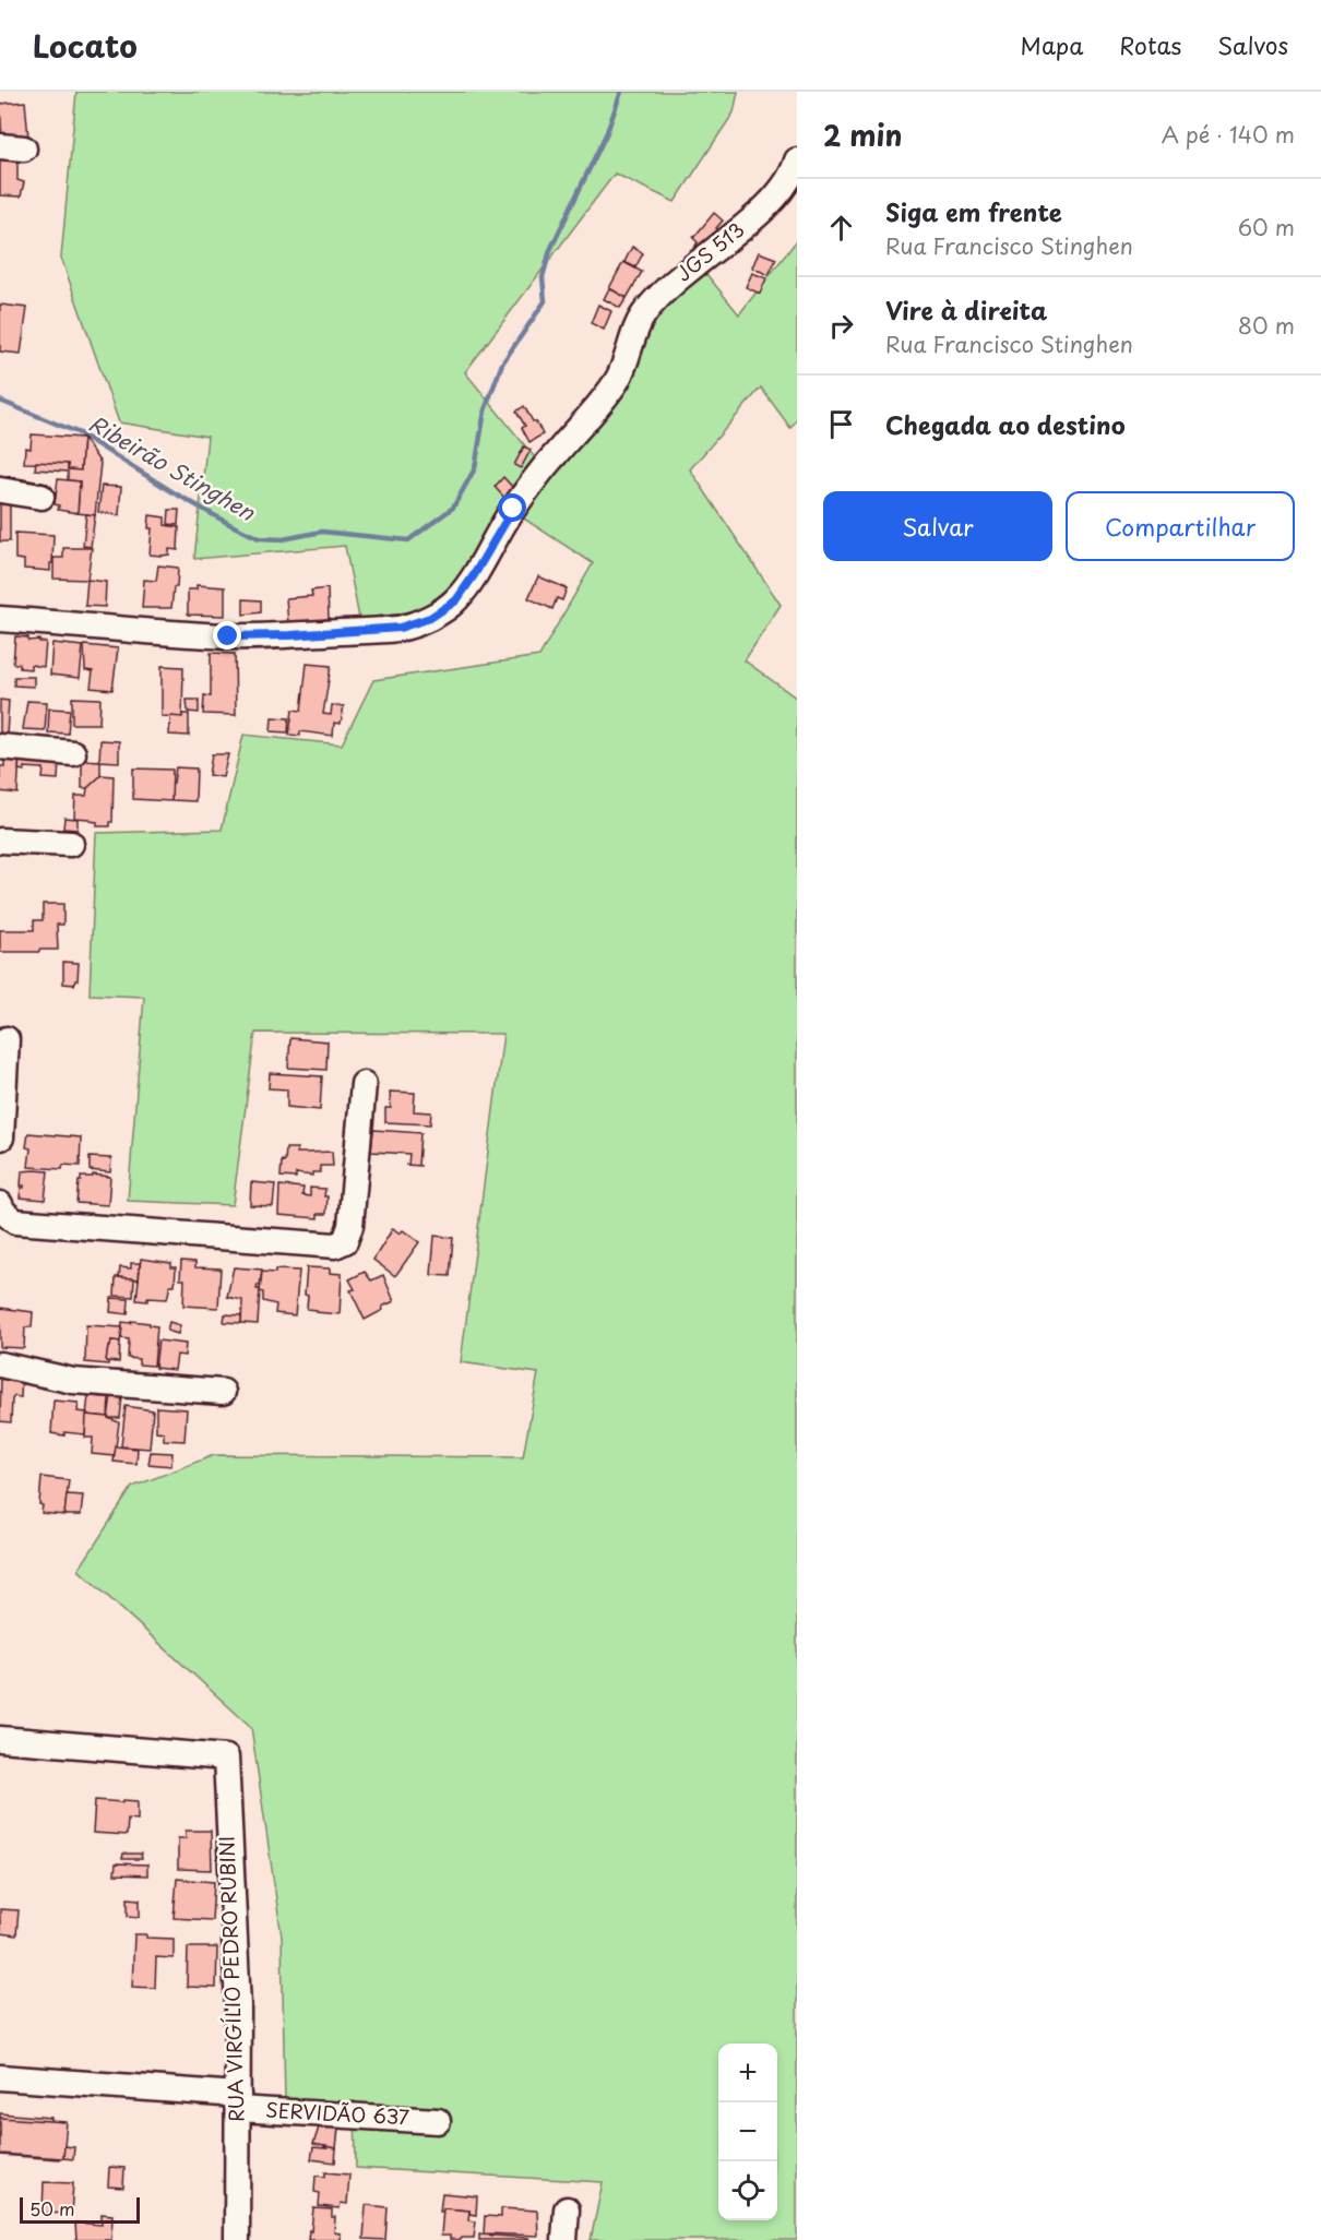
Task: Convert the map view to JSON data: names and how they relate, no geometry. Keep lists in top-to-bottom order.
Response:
{
  "streets": {
    "street": ["JGS 513", "RUA VIRGÍLIO PEDRO RUBINI", "SERVIDÃO 637"]
  },
  "crossings": [
    ["RUA VIRGÍLIO PEDRO RUBINI", "SERVIDÃO 637"]
  ],
  "water": ["Ribeirão Stinghen"],
  "scale_bar": "50 m",
  "page": {
    "header": "Locato",
    "nav": ["Mapa", "Rotas", "Salvos"],
    "heading": ["2 min", "A pé · 140 m"],
    "list": [
      ["Siga em frente", "Rua Francisco Stinghen", "60 m"],
      ["Vire à direita", "Rua Francisco Stinghen", "80 m"],
      "Chegada ao destino"
    ],
    "buttons": ["Salvar", "Compartilhar"],
    "map_buttons": ["+", "−"],
    "scale": "50 m"
  }
}
